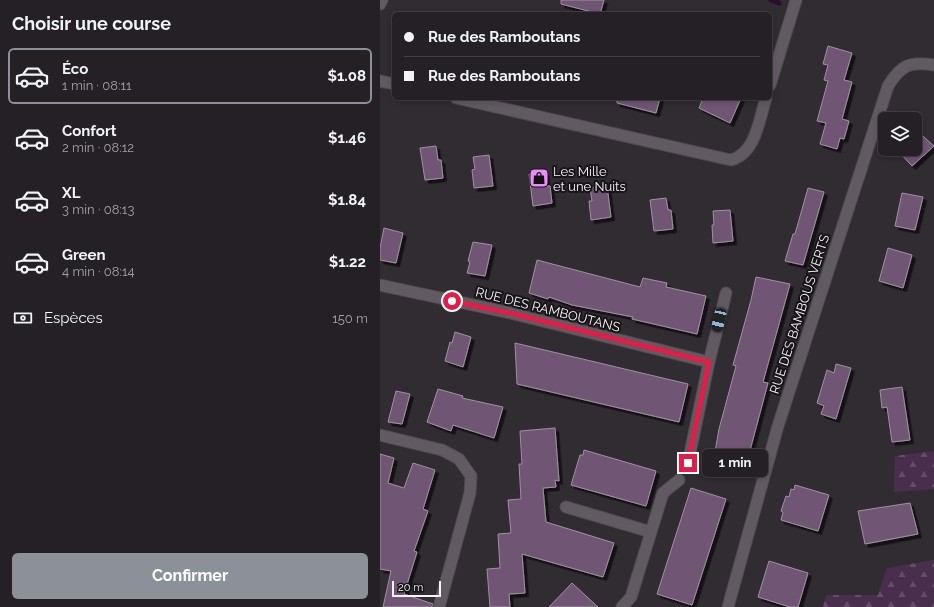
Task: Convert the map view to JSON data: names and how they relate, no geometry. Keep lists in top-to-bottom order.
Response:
{
  "streets": {
    "street": ["RUE DES RAMBOUTANS", "RUE DES BAMBOUS VERTS"]
  },
  "places": {
    "shop": ["Les Mille et une Nuits"]
  },
  "scale_bar": "20 m",
  "page": {
    "heading": "Choisir une course",
    "banner": ["Rue des Ramboutans", "Rue des Ramboutans"],
    "list": [
      {
        "name": "Éco",
        "note": "1 min · 08:11",
        "value": "$1.08"
      },
      {
        "name": "Confort",
        "note": "2 min · 08:12",
        "value": "$1.46"
      },
      {
        "name": "XL",
        "note": "3 min · 08:13",
        "value": "$1.84"
      },
      {
        "name": "Green",
        "note": "4 min · 08:14",
        "value": "$1.22"
      }
    ],
    "pay": ["Espèces", "150 m"],
    "bubble": "1 min",
    "buttons": "Confirmer",
    "scale": "20 m"
  }
}
